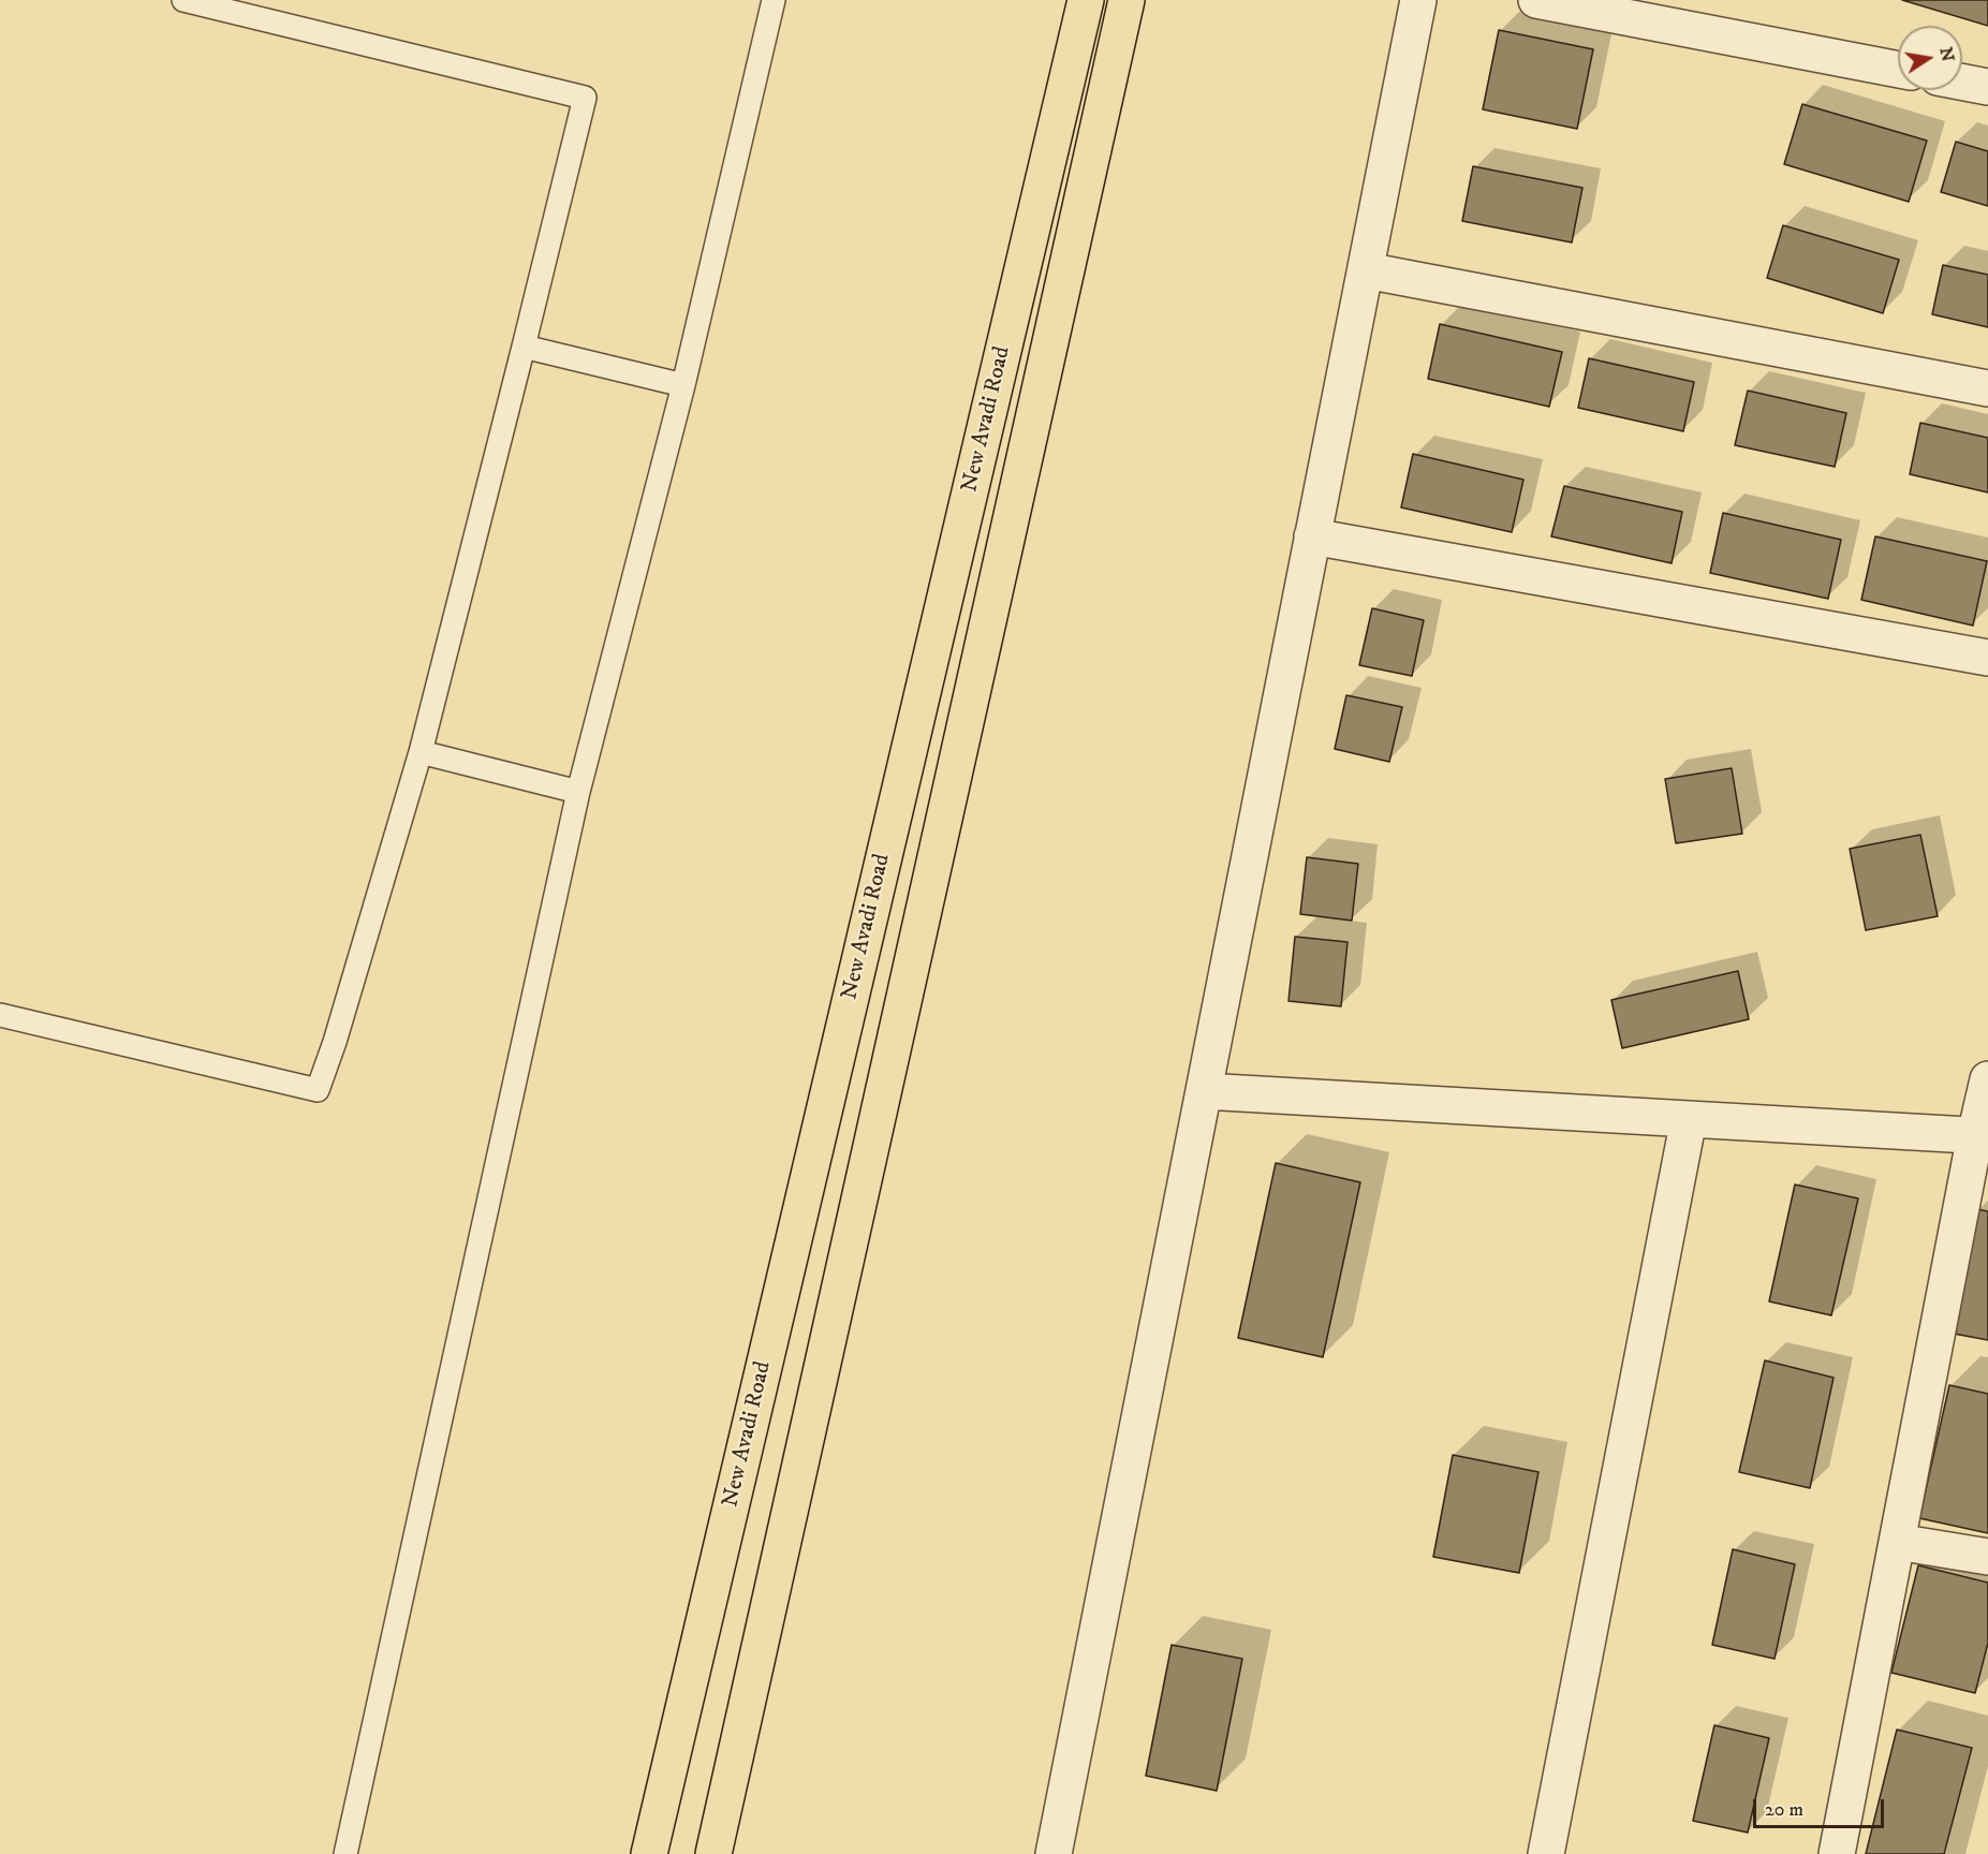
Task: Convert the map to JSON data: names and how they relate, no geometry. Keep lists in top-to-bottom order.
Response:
{
  "streets": {
    "main road": ["New Avadi Road"]
  },
  "scale_bar": "20 m",
  "north": "right"
}
